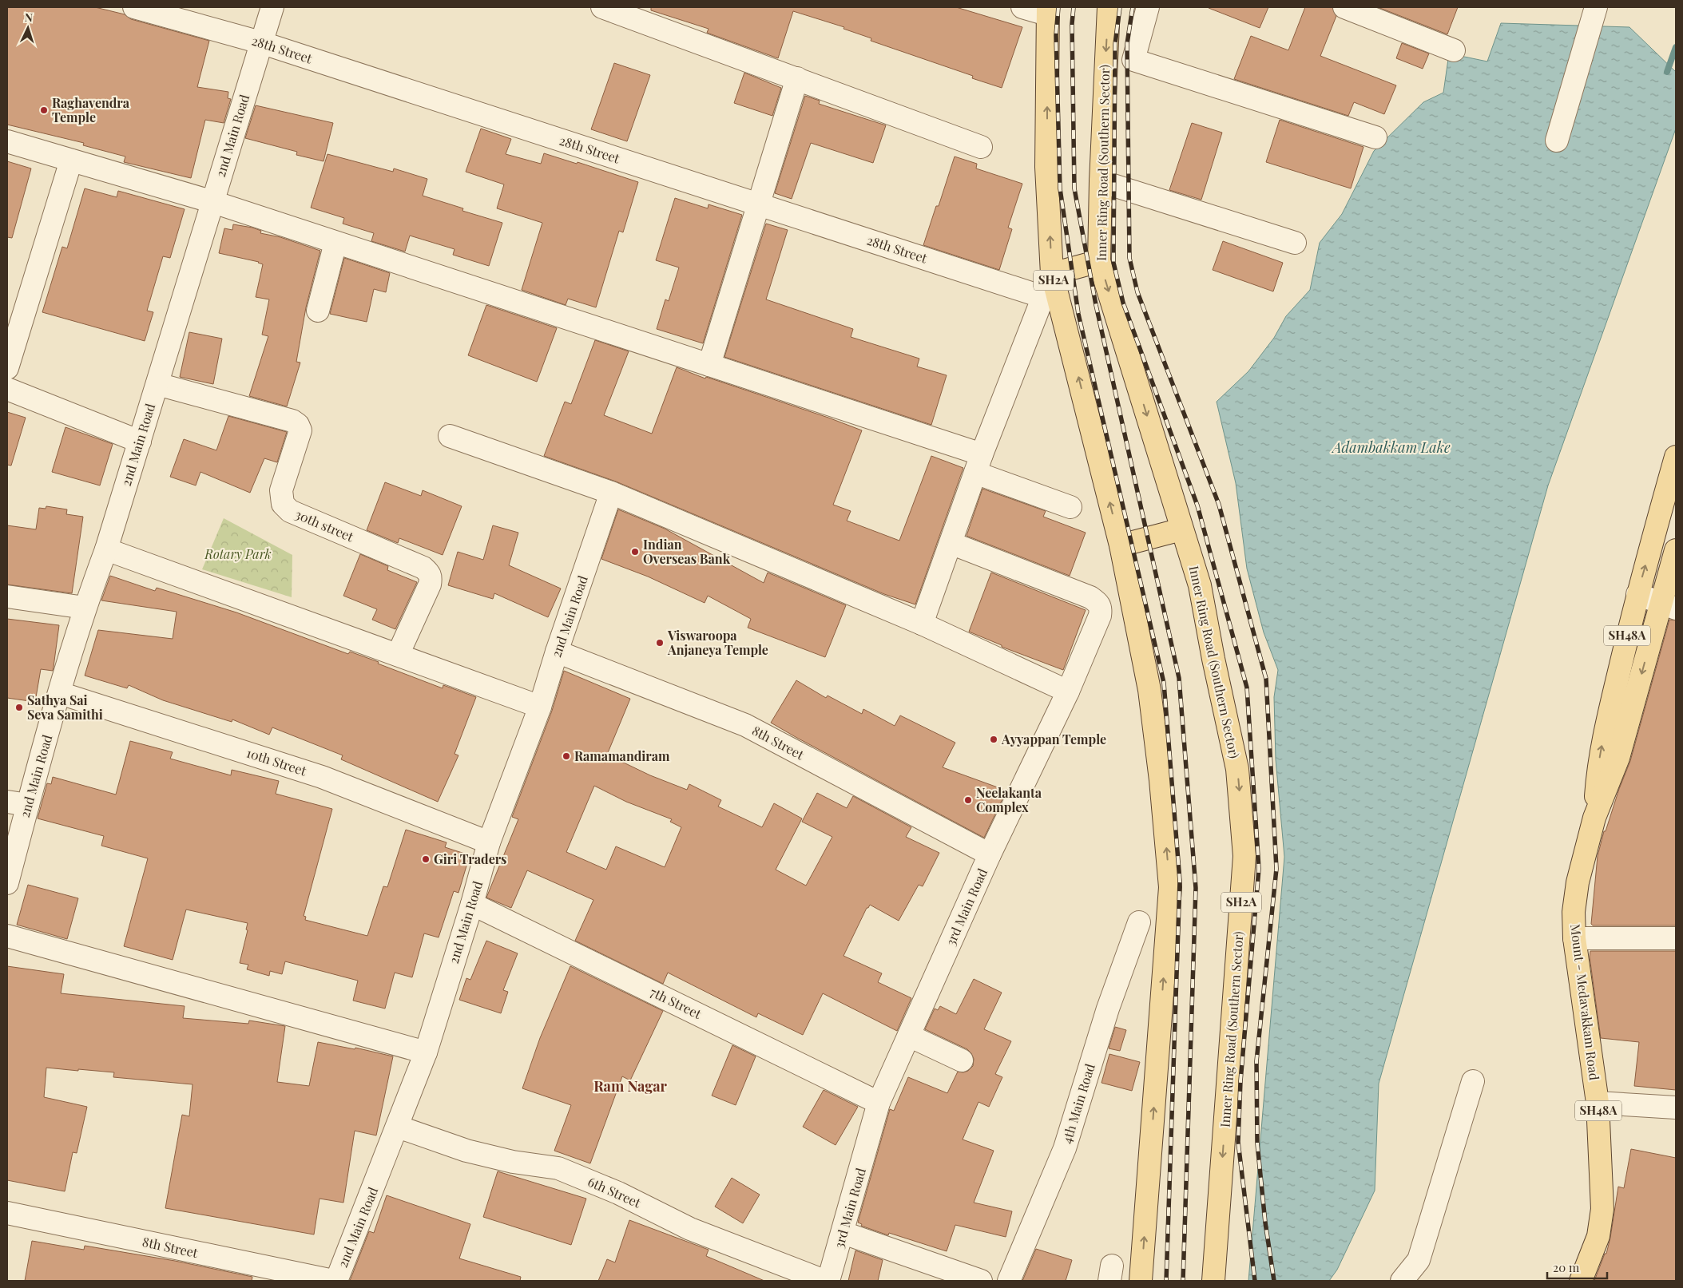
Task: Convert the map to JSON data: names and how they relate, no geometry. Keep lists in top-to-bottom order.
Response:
{
  "streets": {
    "main road": [
      "Inner Ring Road (Southern Sector)",
      "SH2A",
      "SH48A",
      "Mount - Medavakkam Road"
    ],
    "street": [
      "28th Street",
      "2nd Main Road",
      "30th street",
      "8th Street",
      "10th Street",
      "3rd Main Road",
      "7th Street",
      "4th Main Road",
      "6th Street"
    ]
  },
  "crossings": [
    ["28th Street", "2nd Main Road"],
    ["2nd Main Road", "30th street"],
    ["2nd Main Road", "8th Street"],
    ["2nd Main Road", "10th Street"],
    ["2nd Main Road", "7th Street"],
    ["2nd Main Road", "6th Street"],
    ["8th Street", "3rd Main Road"],
    ["3rd Main Road", "7th Street"]
  ],
  "districts": ["Ram Nagar"],
  "water": ["Adambakkam Lake"],
  "parks": ["Rotary Park"],
  "places": [
    "Raghavendra Temple",
    "Indian Overseas Bank",
    "Viswaroopa Anjaneya Temple",
    "Sathya Sai Seva Samithi",
    "Ayyappan Temple",
    "Ramamandiram",
    "Neelakanta Complex",
    "Giri Traders"
  ],
  "scale_bar": "20 m",
  "north": "top"
}
